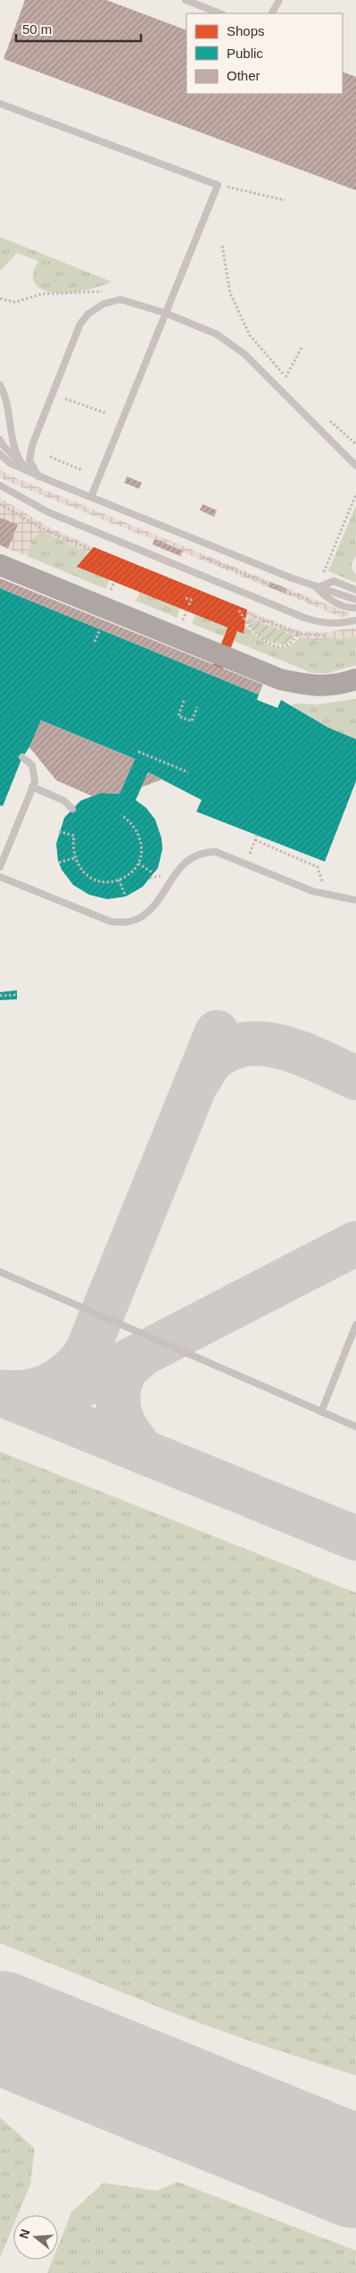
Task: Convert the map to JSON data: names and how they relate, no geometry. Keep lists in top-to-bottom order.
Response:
{
  "legend": ["Shops", "Public", "Other"],
  "scale_bar": "50 m",
  "north": "left"
}
